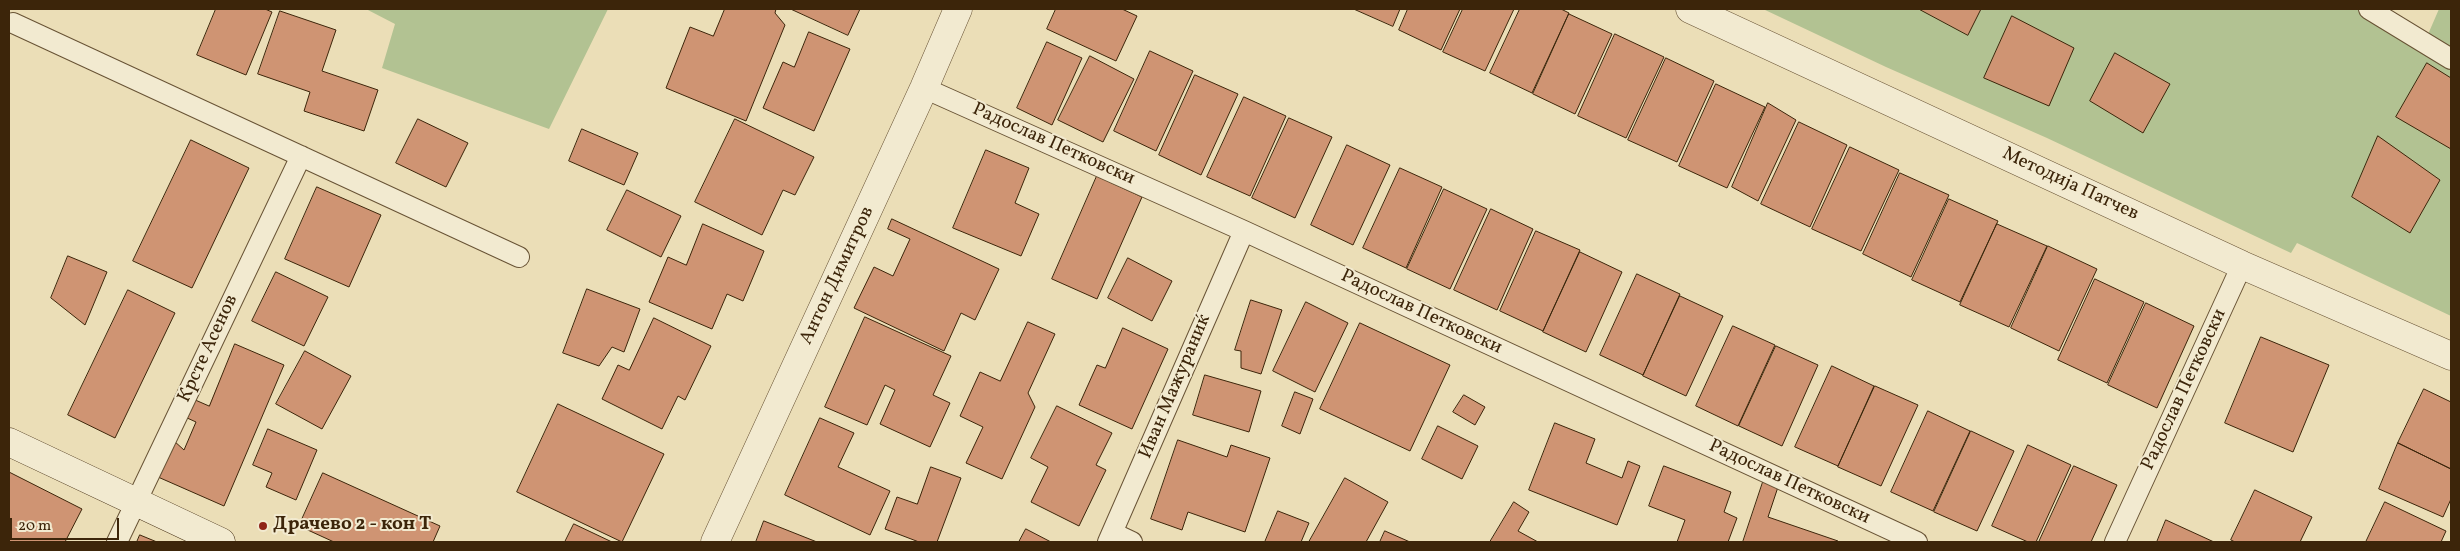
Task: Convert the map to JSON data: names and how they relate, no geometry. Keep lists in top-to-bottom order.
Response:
{
  "streets": {
    "street": ["Методија Патчев", "Антон Димитров"],
    "lane": ["Радослав Петковски", "Крсте Асенов", "Иван Мажураниќ"]
  },
  "crossings": [
    ["Радослав Петковски", "Методија Патчев"],
    ["Радослав Петковски", "Антон Димитров"],
    ["Радослав Петковски", "Иван Мажураниќ"]
  ],
  "places": ["Драчево 2 - кон T"],
  "scale_bar": "20 m"
}
